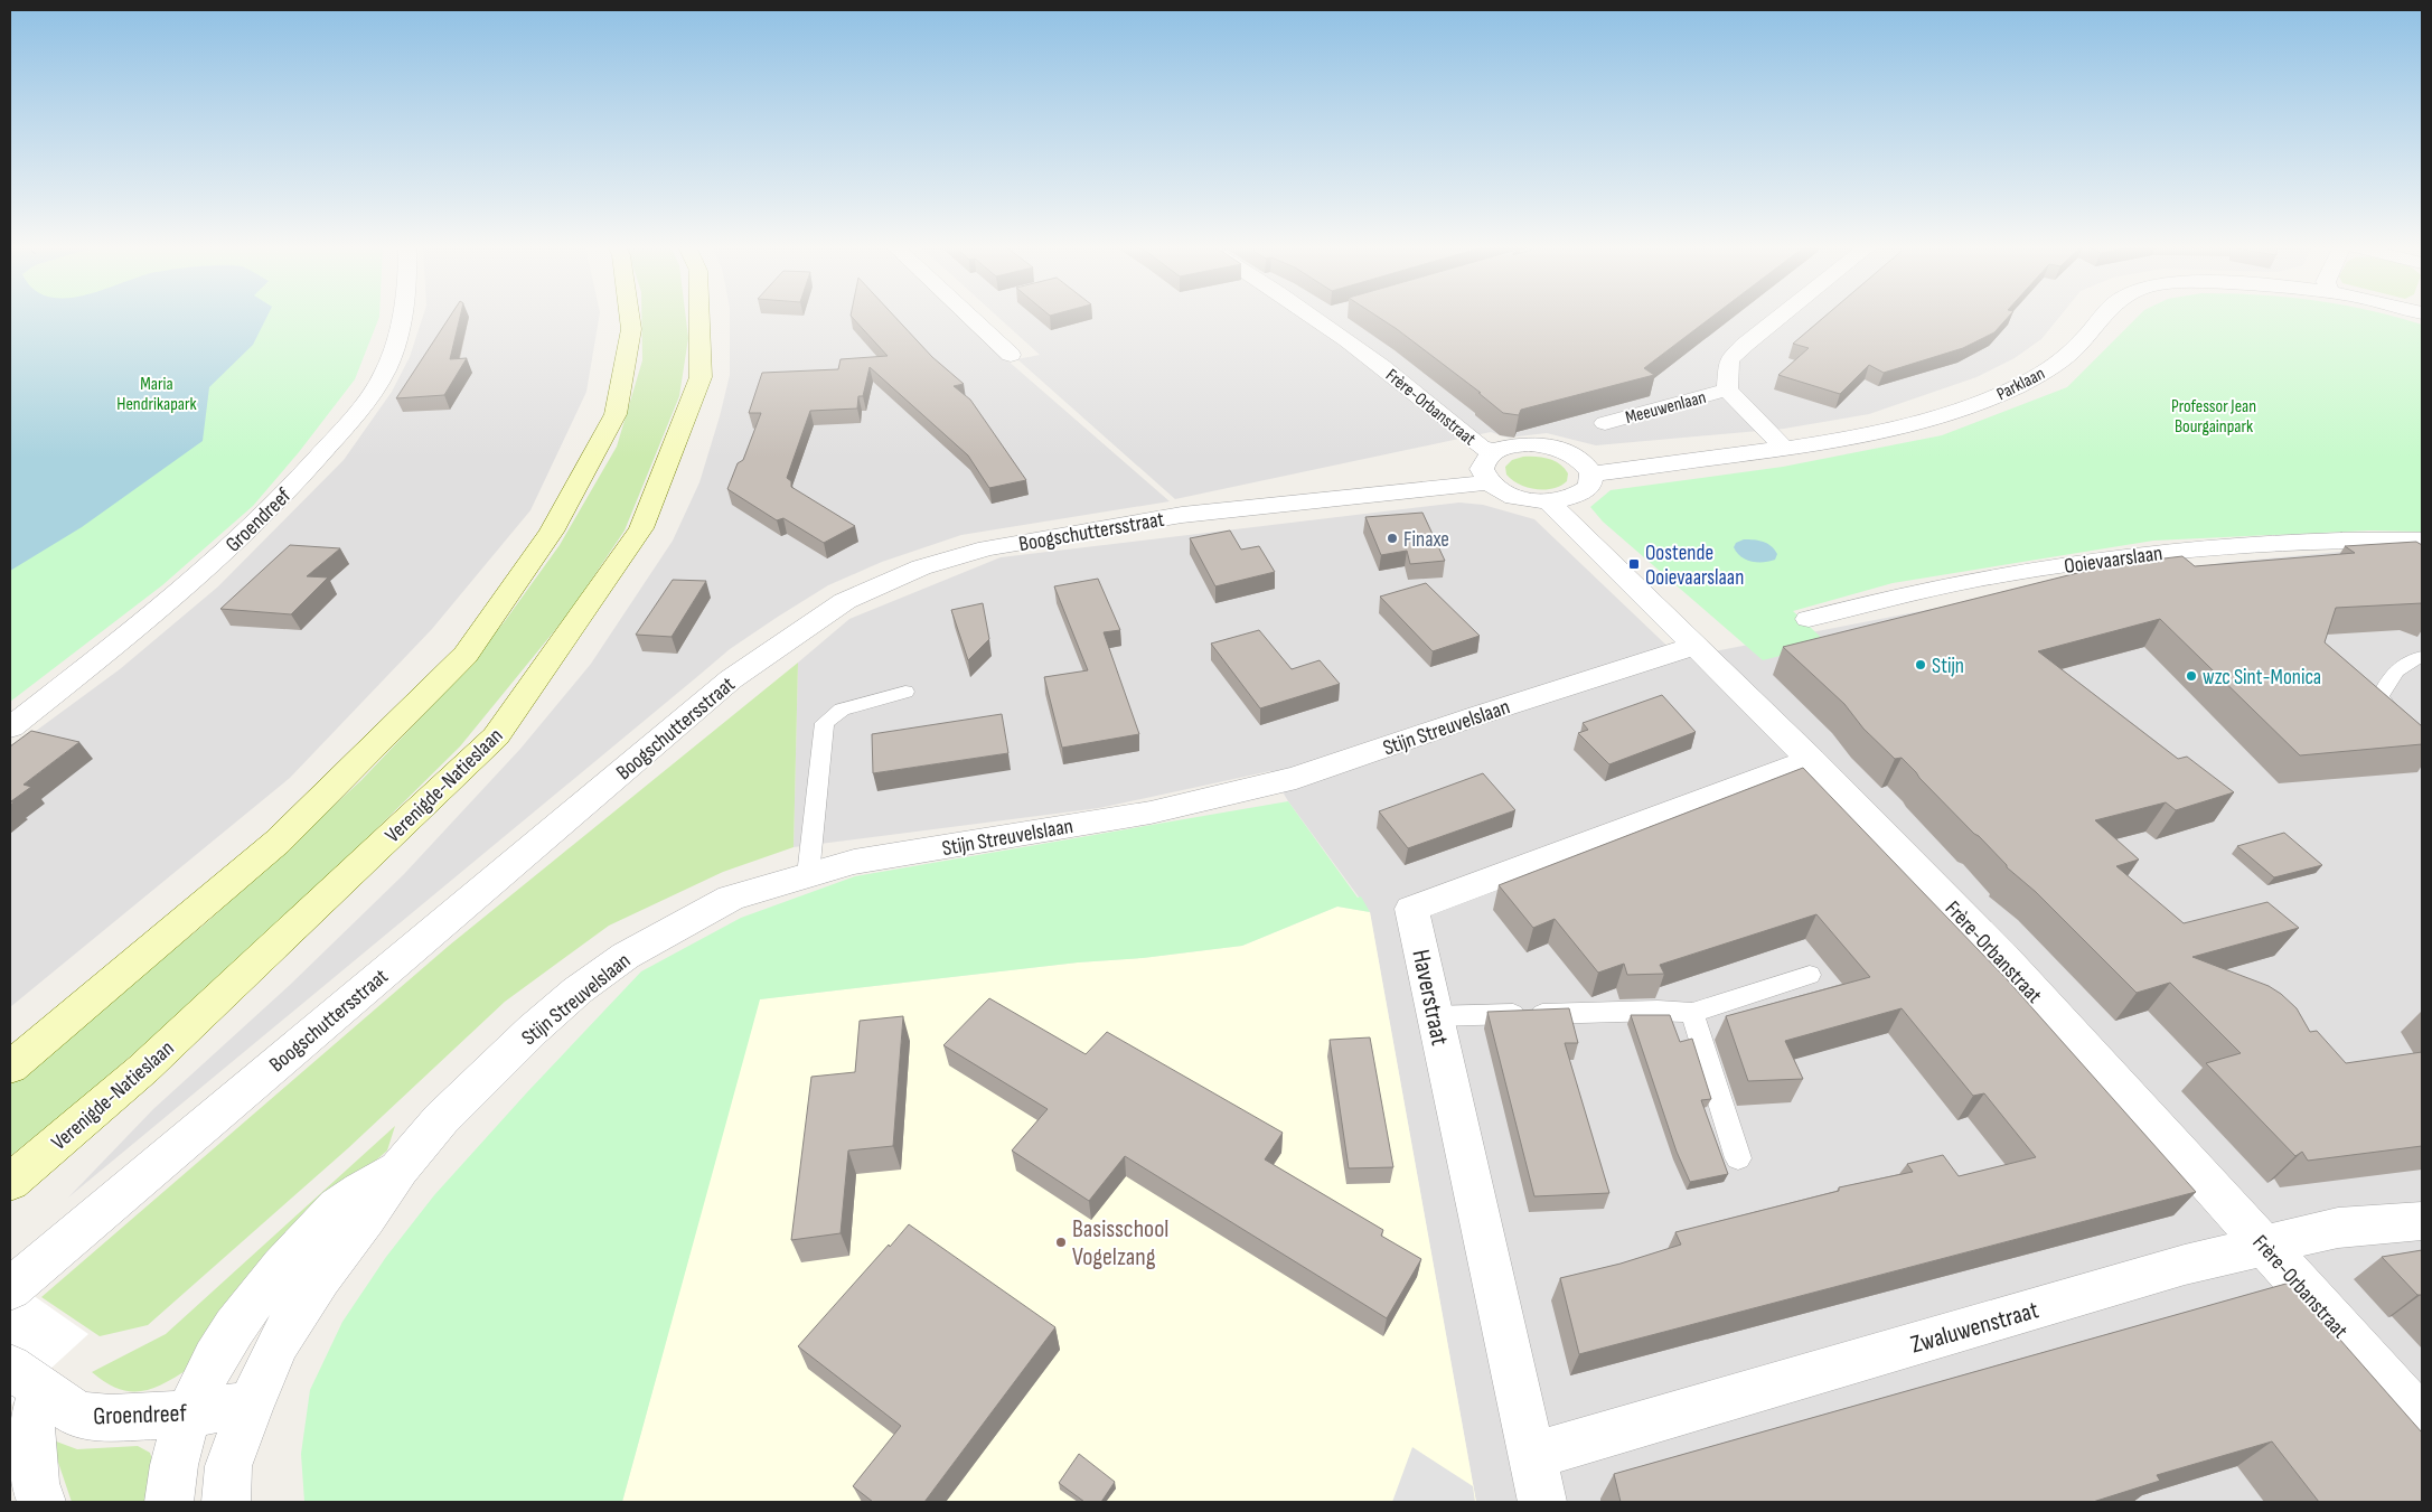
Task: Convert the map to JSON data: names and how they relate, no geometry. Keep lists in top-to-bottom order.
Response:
{
  "streets": {
    "main road": ["Verenigde-Natieslaan"],
    "street": [
      "Parklaan",
      "Frère-Orbanstraat",
      "Meeuwenlaan",
      "Groendreef",
      "Boogschuttersstraat",
      "Ooievaarslaan",
      "Stijn Streuvelslaan",
      "Haverstraat",
      "Zwaluwenstraat"
    ]
  },
  "crossings": [
    ["Parklaan", "Frère-Orbanstraat"],
    ["Parklaan", "Meeuwenlaan"],
    ["Frère-Orbanstraat", "Boogschuttersstraat"],
    ["Frère-Orbanstraat", "Stijn Streuvelslaan"],
    ["Frère-Orbanstraat", "Haverstraat"],
    ["Frère-Orbanstraat", "Zwaluwenstraat"],
    ["Groendreef", "Stijn Streuvelslaan"],
    ["Haverstraat", "Zwaluwenstraat"]
  ],
  "parks": ["Maria Hendrikapark", "Professor Jean Bourgainpark"],
  "places": {
    "other": [
      "Finaxe",
      "Stijn",
      "wzc Sint-Monica",
      "Basisschool Vogelzang"
    ],
    "transit": ["Oostende Ooievaarslaan"]
  }
}
